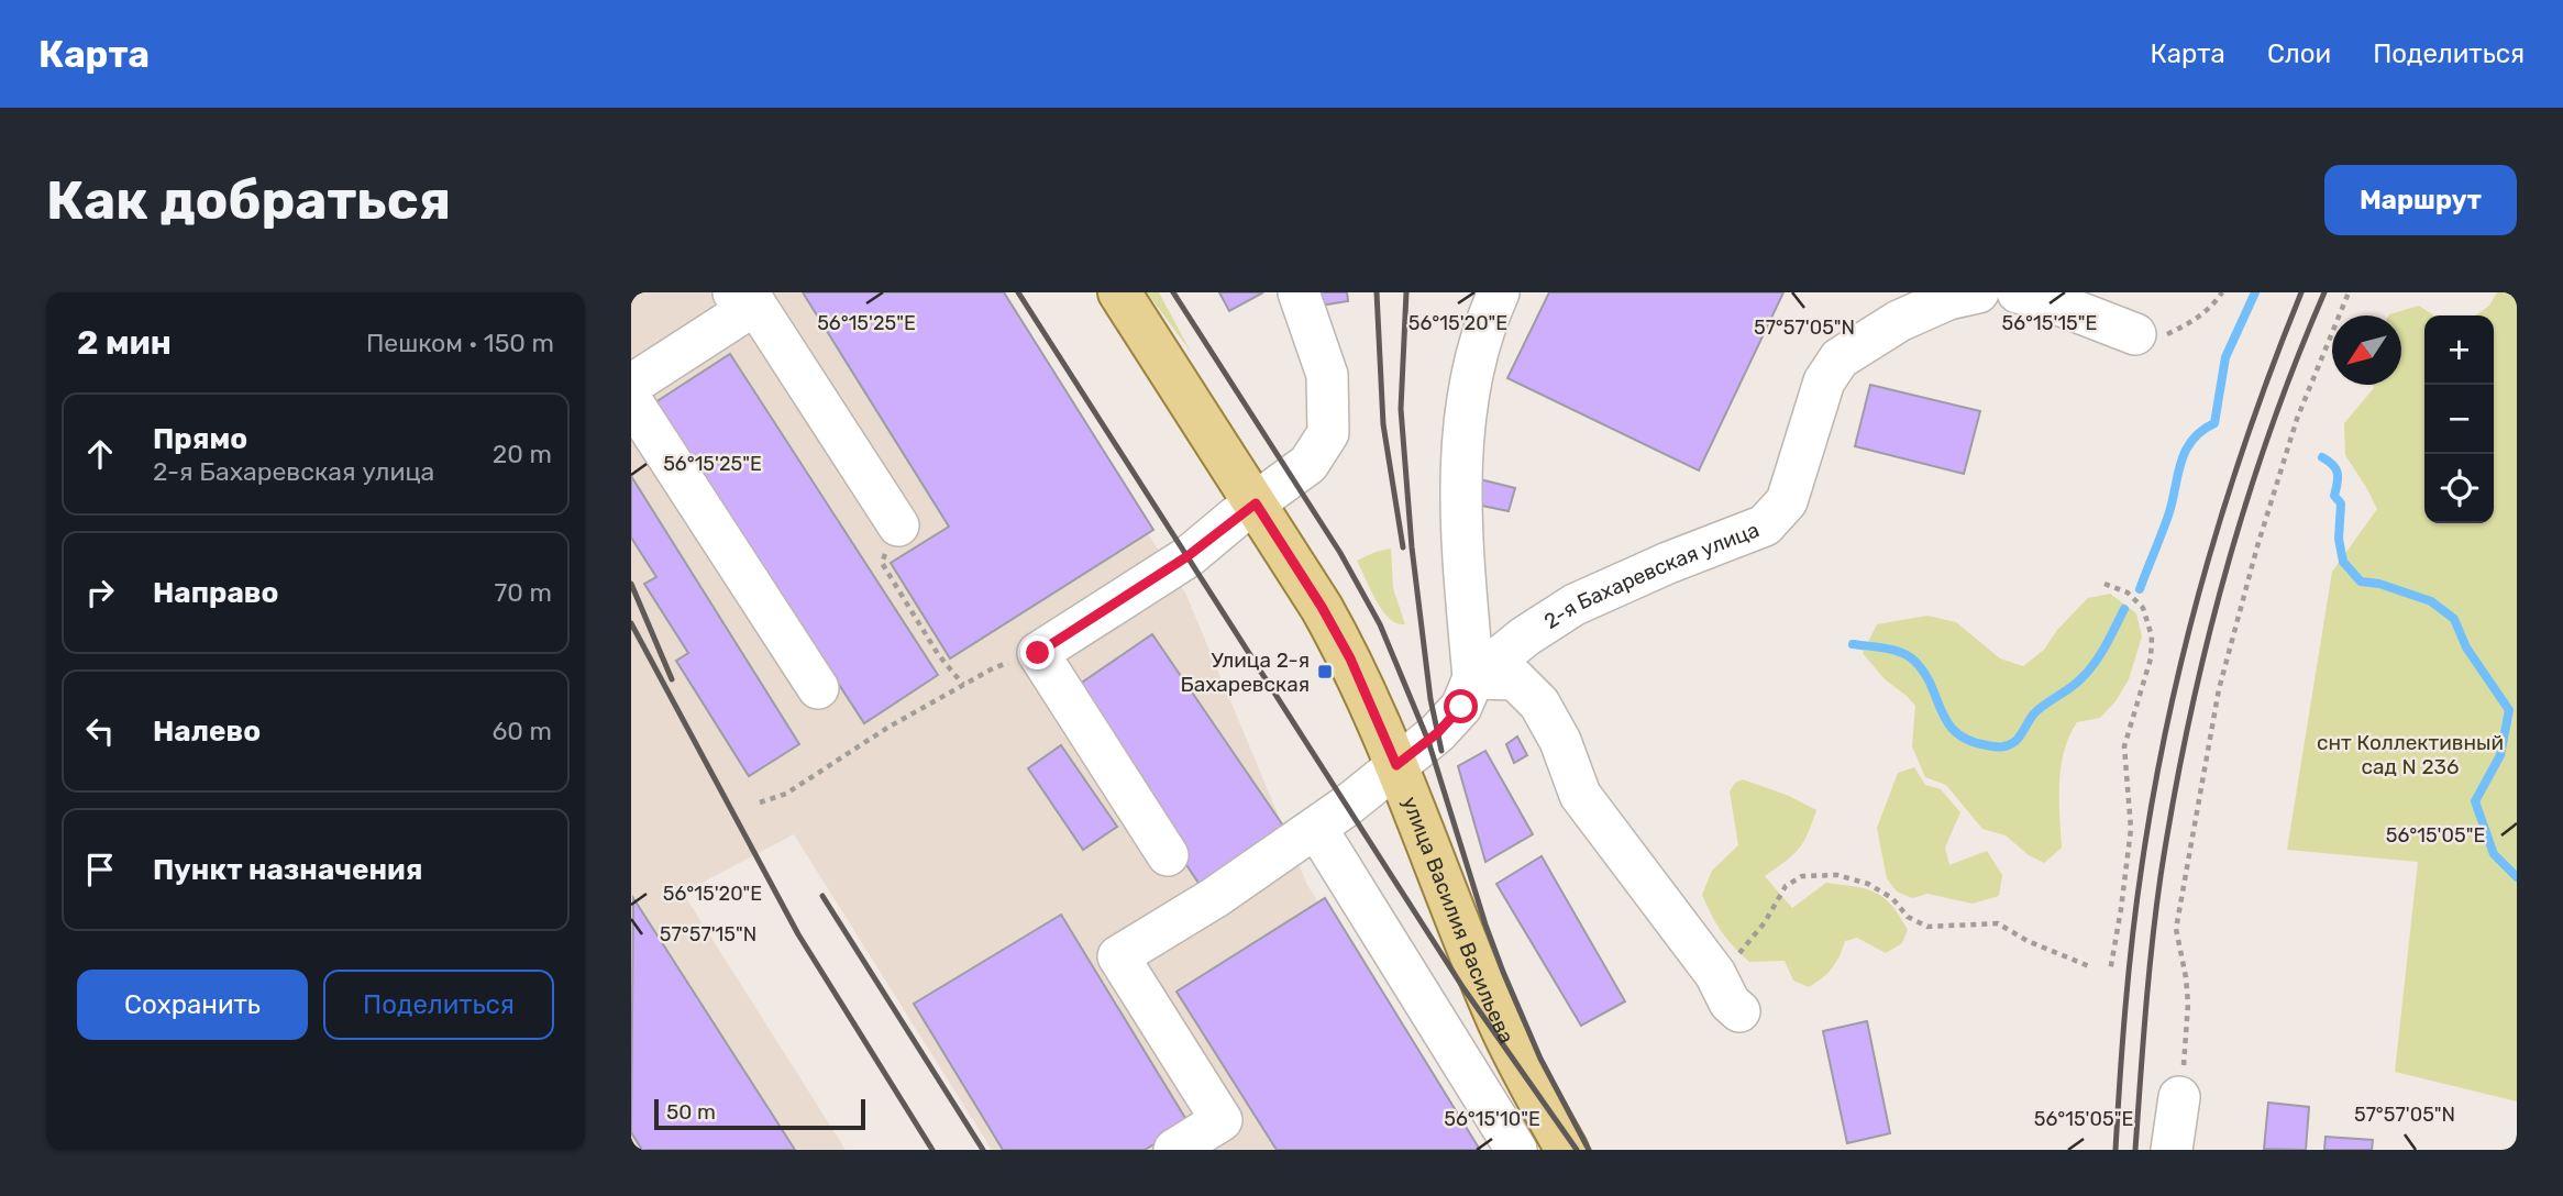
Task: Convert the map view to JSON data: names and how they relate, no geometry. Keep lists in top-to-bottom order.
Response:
{
  "streets": {
    "main road": ["улица Василия Васильева"],
    "lane": ["2-я Бахаревская улица"]
  },
  "crossings": [
    ["2-я Бахаревская улица", "улица Василия Васильева"]
  ],
  "parks": ["снт Коллективный сад N 236"],
  "places": {
    "transit": ["Улица 2-я Бахаревская"]
  },
  "scale_bar": "50 m",
  "north": "bottom left",
  "page": {
    "header": "Карта",
    "nav": ["Карта", "Слои", "Поделиться"],
    "buttons": [
      "Маршрут",
      ["Сохранить", "Поделиться"]
    ],
    "title": "Как добраться",
    "heading": ["2 мин", "Пешком · 150 m"],
    "map_buttons": ["+", "−"],
    "list": [
      ["Прямо", "2-я Бахаревская улица", "20 m"],
      ["Направо", "70 m"],
      ["Налево", "60 m"],
      "Пункт назначения"
    ],
    "scale": "50 m"
  },
  "coordinates": [
    "56°15'20\"E",
    "56°15'25\"E",
    "56°15'15\"E",
    "57°57'05\"N",
    "56°15'05\"E",
    "57°57'15\"N",
    "56°15'10\"E"
  ]
}
